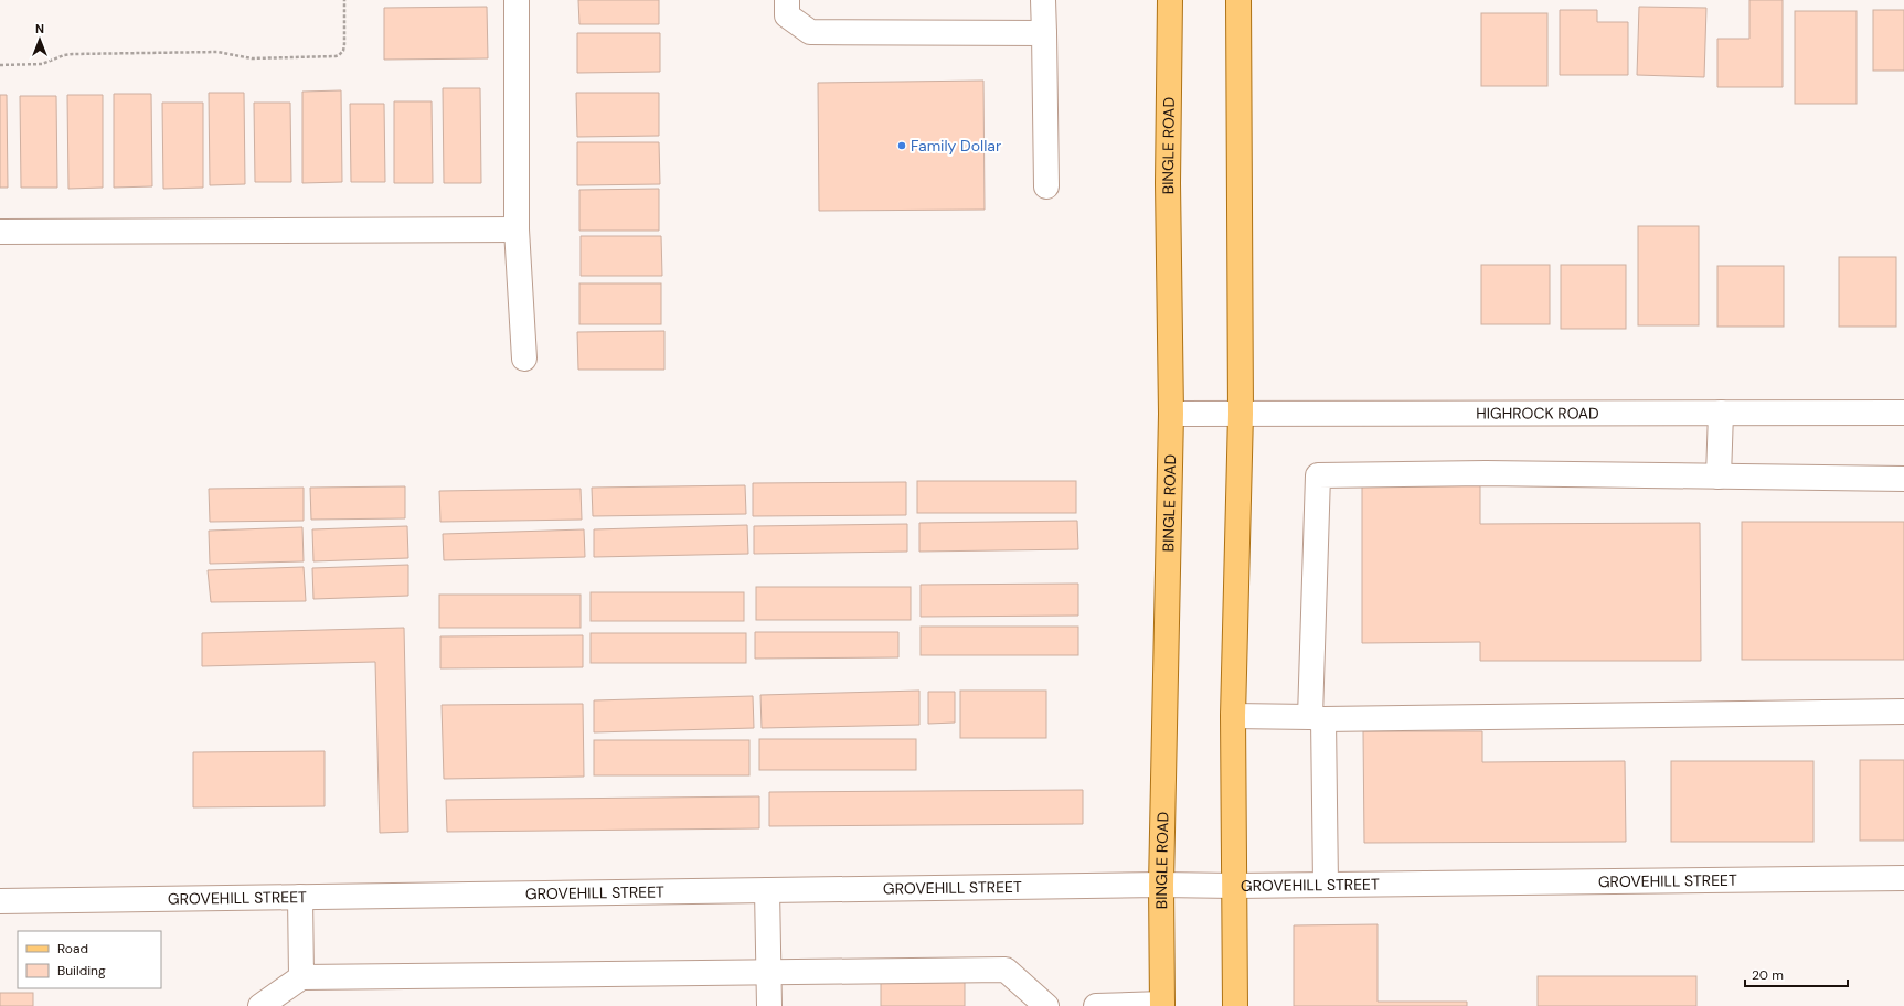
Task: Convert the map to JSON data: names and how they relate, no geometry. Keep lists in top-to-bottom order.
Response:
{
  "streets": {
    "main road": ["BINGLE ROAD"],
    "street": ["HIGHROCK ROAD", "GROVEHILL STREET"]
  },
  "crossings": [
    ["BINGLE ROAD", "HIGHROCK ROAD"],
    ["BINGLE ROAD", "GROVEHILL STREET"]
  ],
  "places": ["Family Dollar"],
  "legend": ["Road", "Building"],
  "scale_bar": "20 m",
  "north": "top"
}
